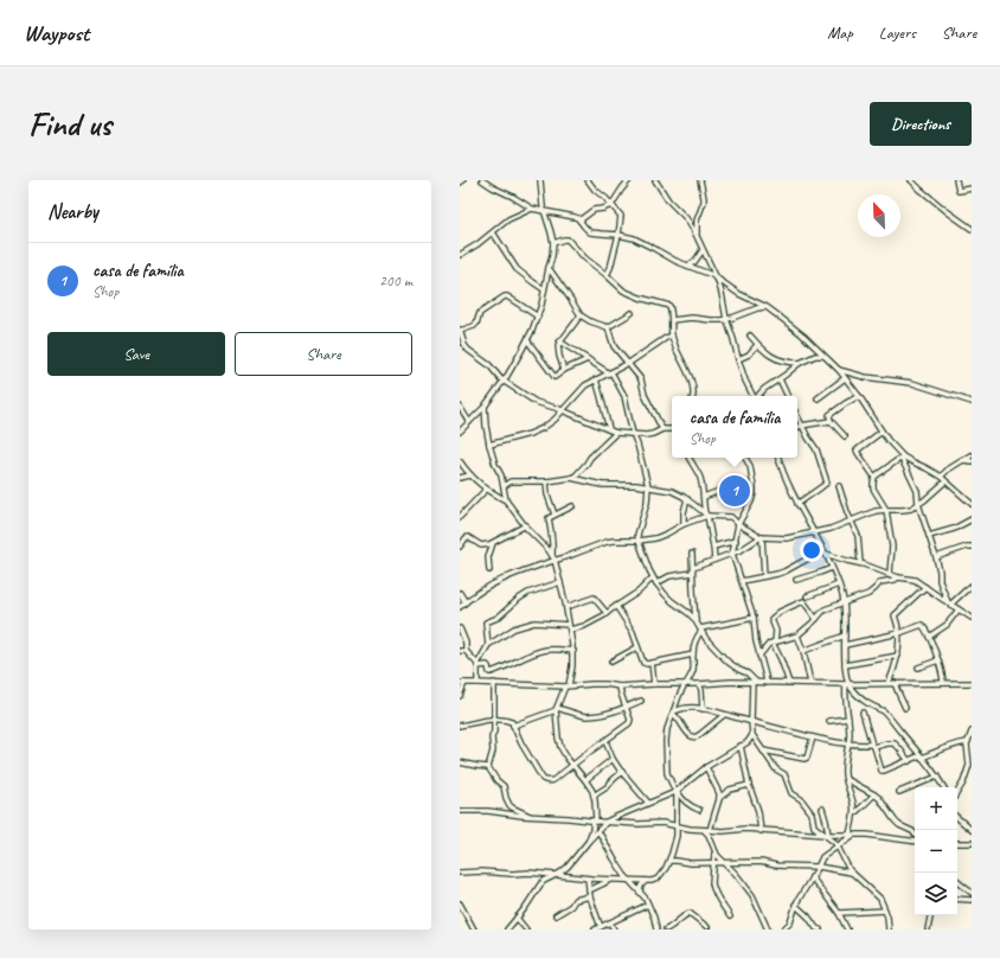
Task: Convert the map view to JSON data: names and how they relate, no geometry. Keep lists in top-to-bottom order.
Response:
{
  "north": "top left",
  "page": {
    "header": "Waypost",
    "nav": ["Map", "Layers", "Share"],
    "buttons": [
      "Directions",
      ["Save", "Share"]
    ],
    "title": "Find us",
    "heading": "Nearby",
    "list": [
      {
        "mark": "1",
        "name": "casa de família",
        "note": "Shop",
        "value": "200 m"
      }
    ],
    "popup": ["casa de família", "Shop"],
    "pins": "1",
    "map_buttons": ["+", "−"]
  }
}
